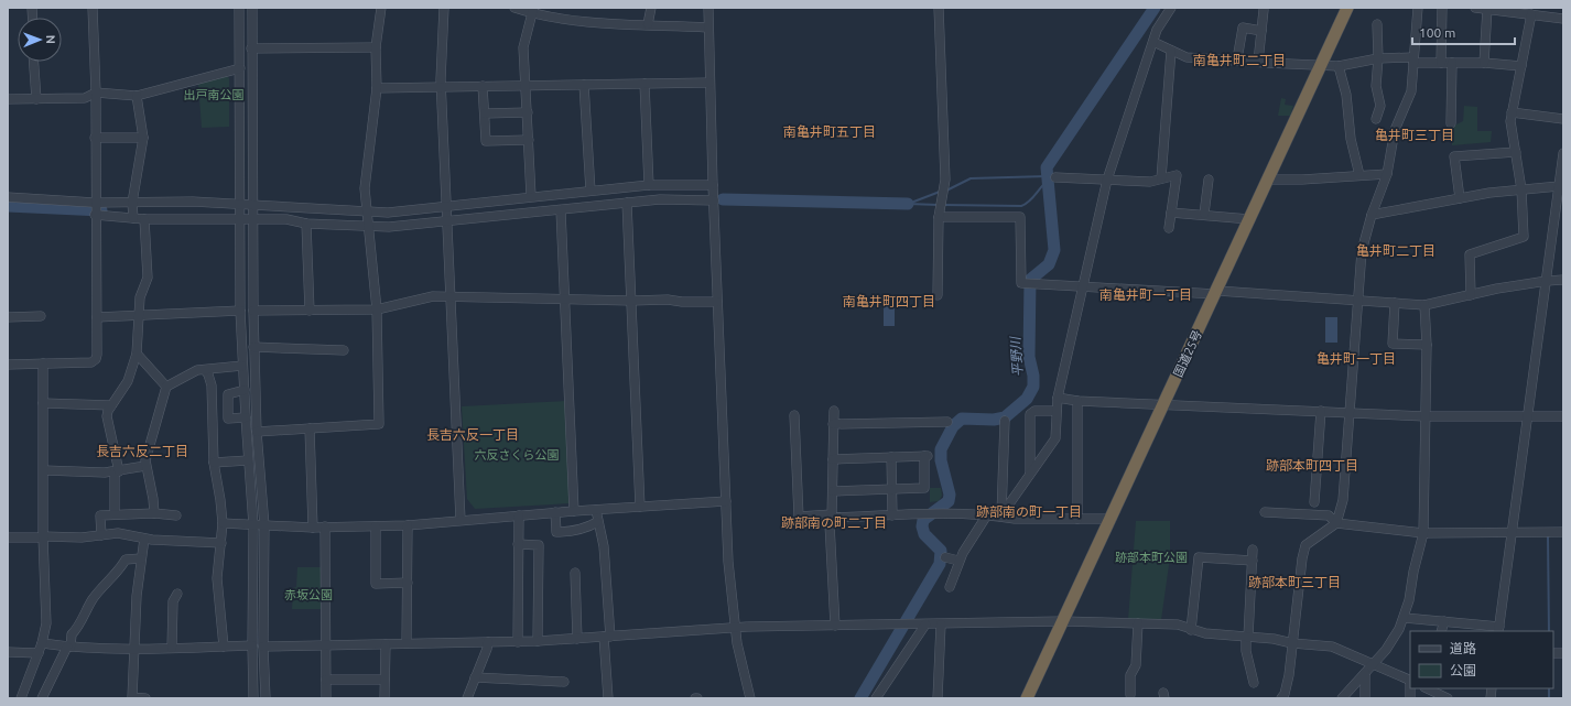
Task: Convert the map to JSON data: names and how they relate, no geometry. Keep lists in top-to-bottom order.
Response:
{
  "streets": {
    "highway": ["国道25号"]
  },
  "districts": [
    "南亀井町二丁目",
    "南亀井町五丁目",
    "亀井町三丁目",
    "亀井町二丁目",
    "南亀井町一丁目",
    "南亀井町四丁目",
    "亀井町一丁目",
    "長吉六反一丁目",
    "長吉六反二丁目",
    "跡部本町四丁目",
    "跡部南の町一丁目",
    "跡部南の町二丁目",
    "跡部本町三丁目"
  ],
  "water": ["平野川"],
  "parks": [
    "出戸南公園",
    "六反さくら公園",
    "跡部本町公園",
    "赤坂公園"
  ],
  "legend": ["道路", "公園"],
  "scale_bar": "100 m",
  "north": "right"
}
